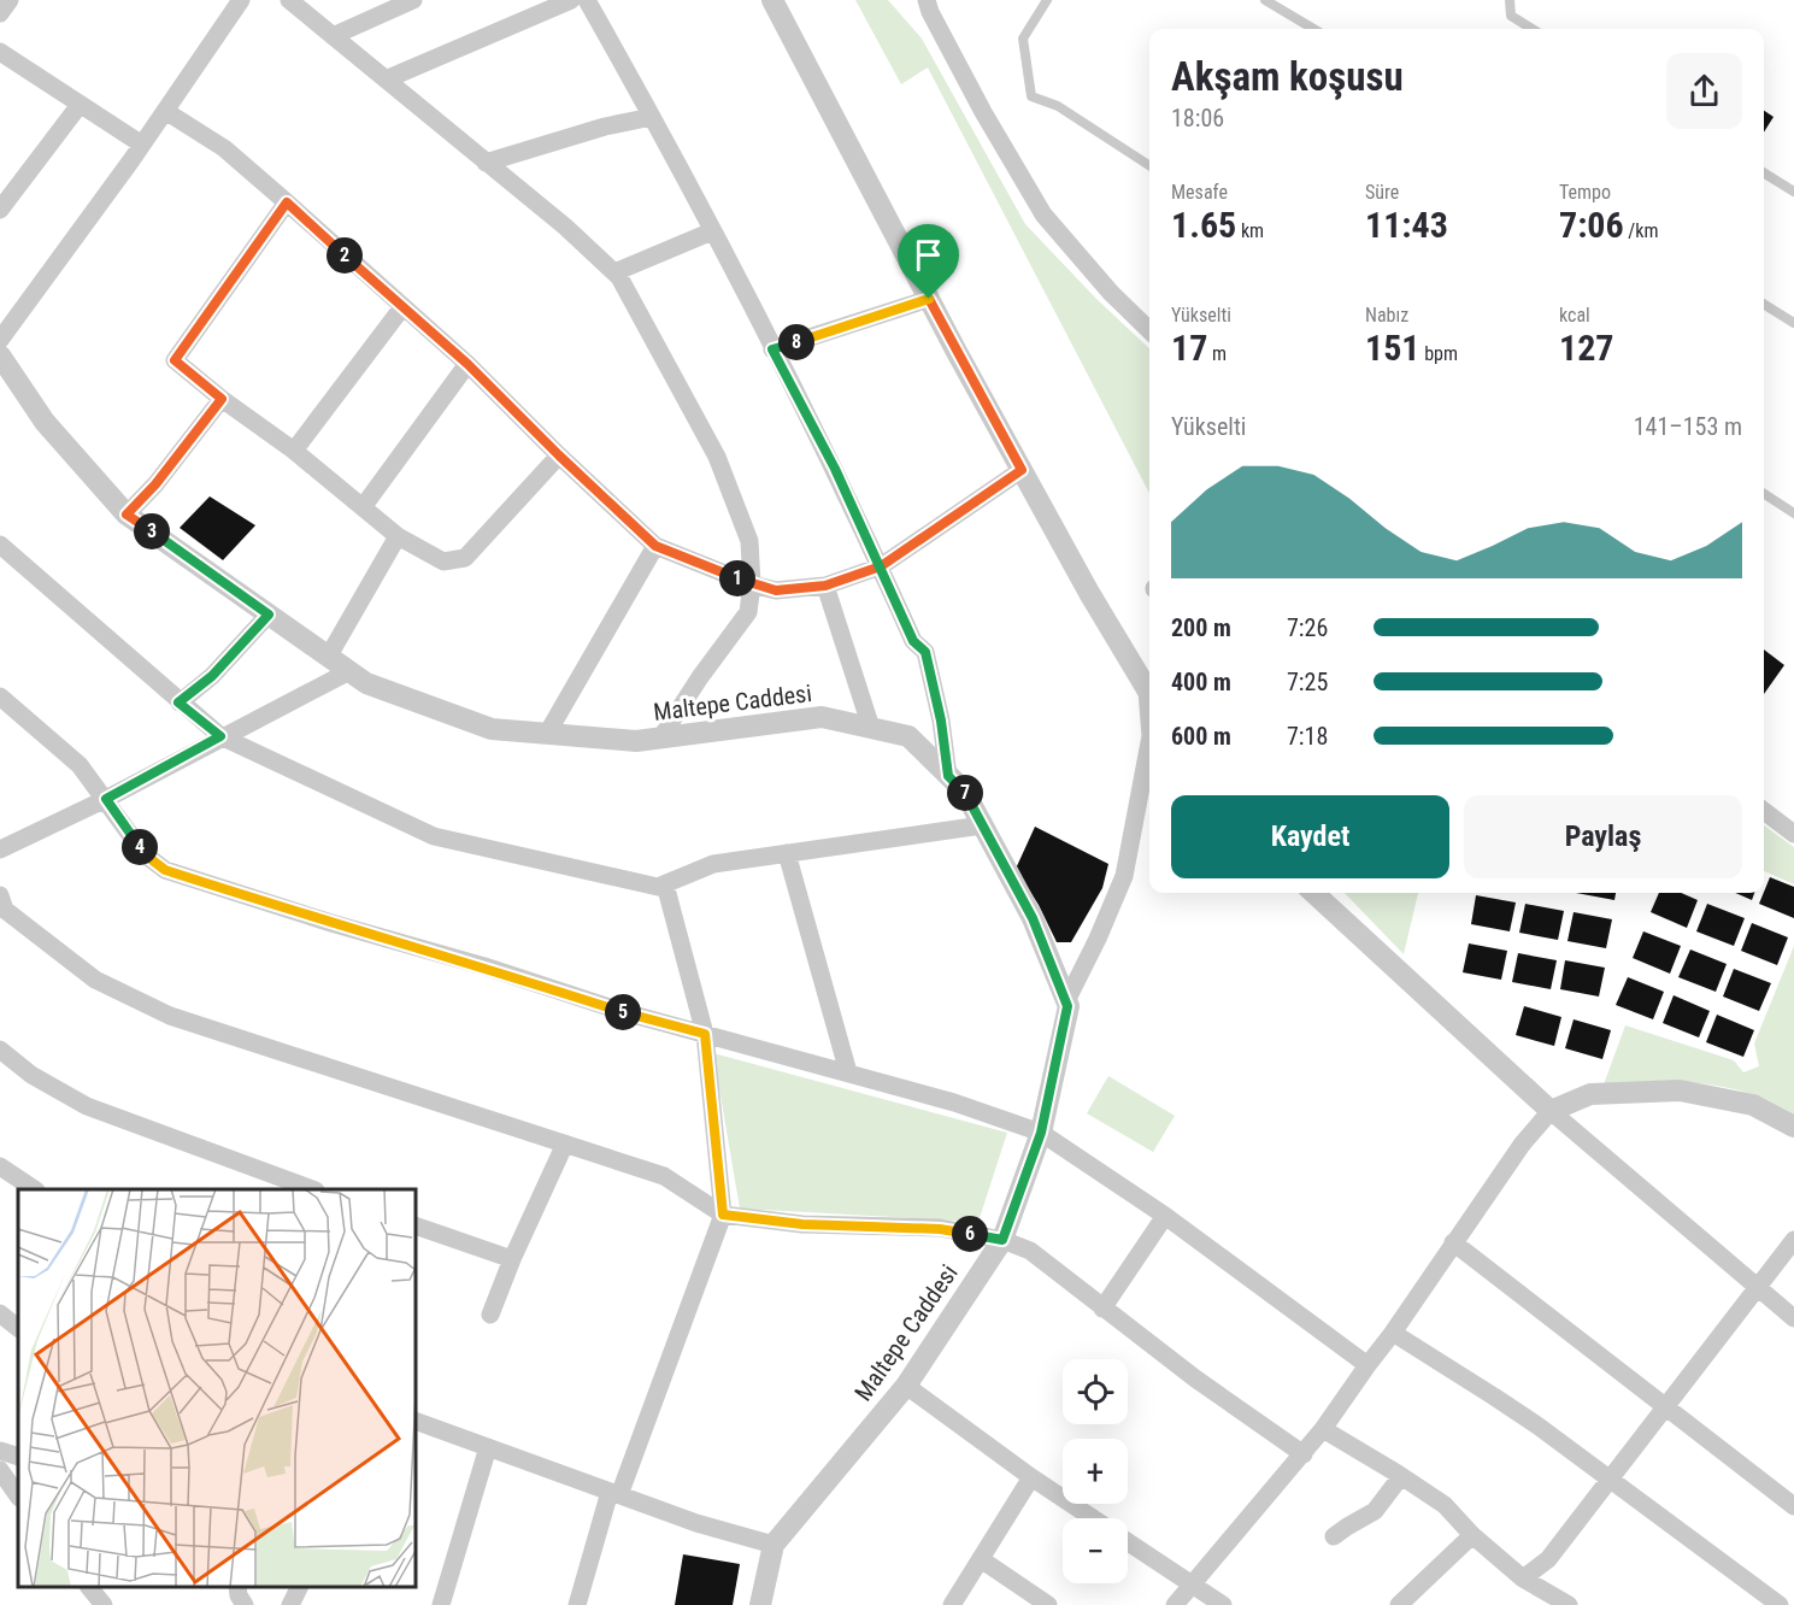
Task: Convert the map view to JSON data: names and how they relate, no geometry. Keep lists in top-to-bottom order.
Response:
{
  "streets": {
    "street": ["Maltepe Caddesi"]
  },
  "page": {
    "heading": ["Akşam koşusu", "18:06"],
    "stats": [
      ["Mesafe", "1.65 km"],
      ["Süre", "11:43"],
      ["Tempo", "7:06 /km"],
      ["Yükselti", "17 m"],
      ["Nabız", "151 bpm"],
      ["kcal", "127"]
    ],
    "pins": [
      "2",
      "8",
      "3",
      "1",
      "7",
      "4",
      "5",
      "6"
    ],
    "chart": ["Yükselti", "141–153 m"],
    "list": [
      {
        "name": "200 m",
        "note": "7:26"
      },
      {
        "name": "400 m",
        "note": "7:25"
      },
      {
        "name": "600 m",
        "note": "7:18"
      }
    ],
    "buttons": ["Kaydet", "Paylaş"],
    "map_buttons": ["+", "−"]
  }
}
